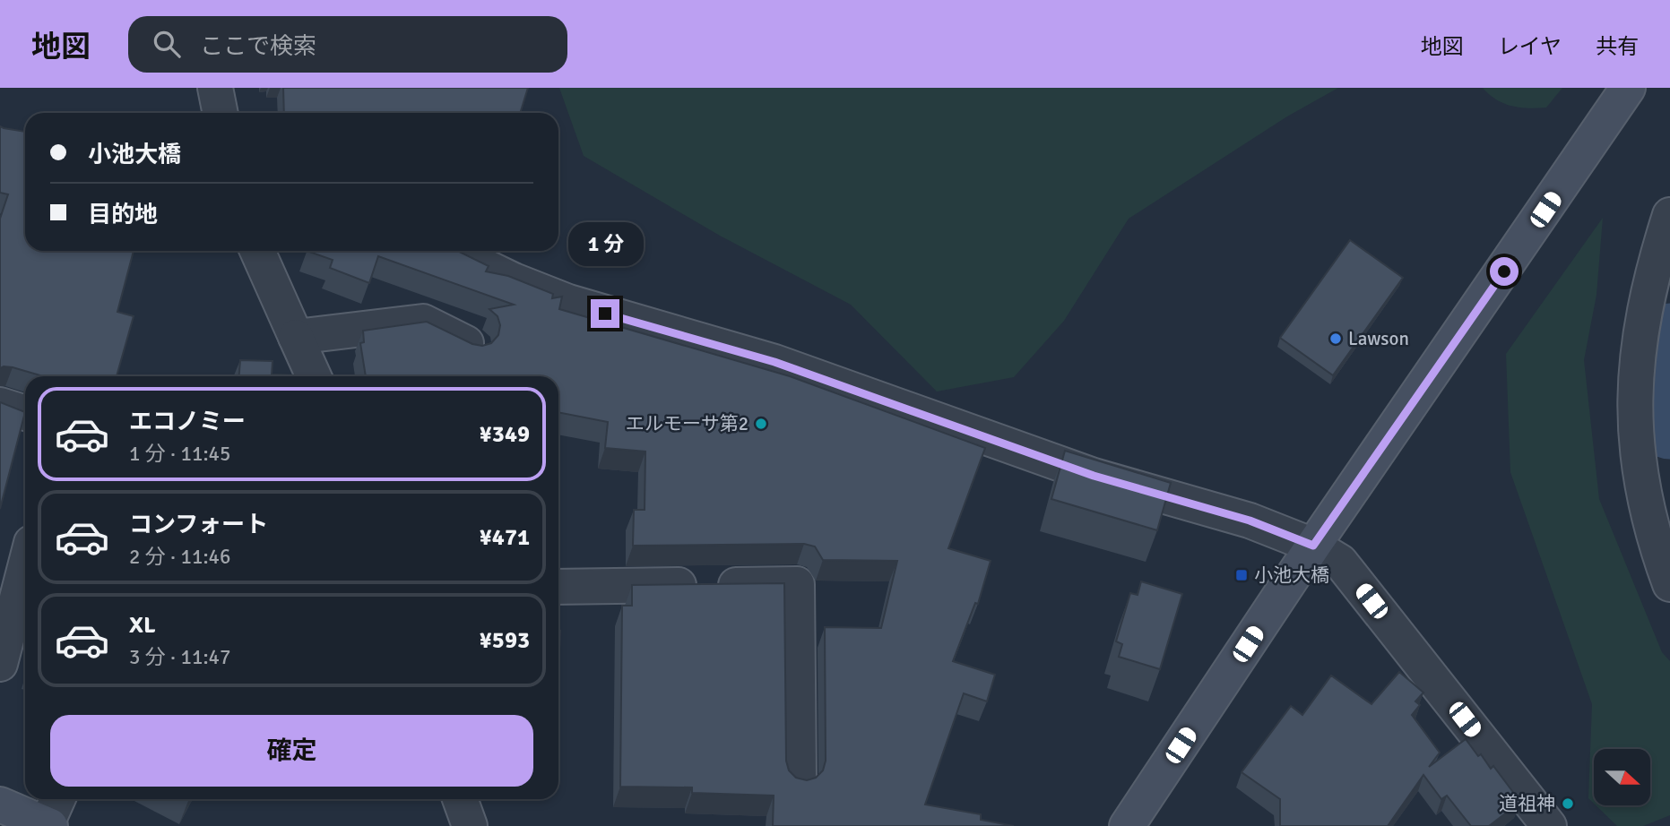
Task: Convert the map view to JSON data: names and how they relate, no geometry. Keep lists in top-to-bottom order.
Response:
{
  "places": {
    "other": ["Lawson", "エルモーサ第2", "道祖神"],
    "transit": ["小池大橋"]
  },
  "north": "right",
  "page": {
    "header": "地図",
    "search": "ここで検索",
    "nav": ["地図", "レイヤ", "共有"],
    "banner": ["小池大橋", "目的地"],
    "bubble": "1 分",
    "list": [
      {
        "name": "エコノミー",
        "note": "1 分 · 11:45",
        "value": "¥349"
      },
      {
        "name": "コンフォート",
        "note": "2 分 · 11:46",
        "value": "¥471"
      },
      {
        "name": "XL",
        "note": "3 分 · 11:47",
        "value": "¥593"
      }
    ],
    "buttons": "確定"
  }
}
